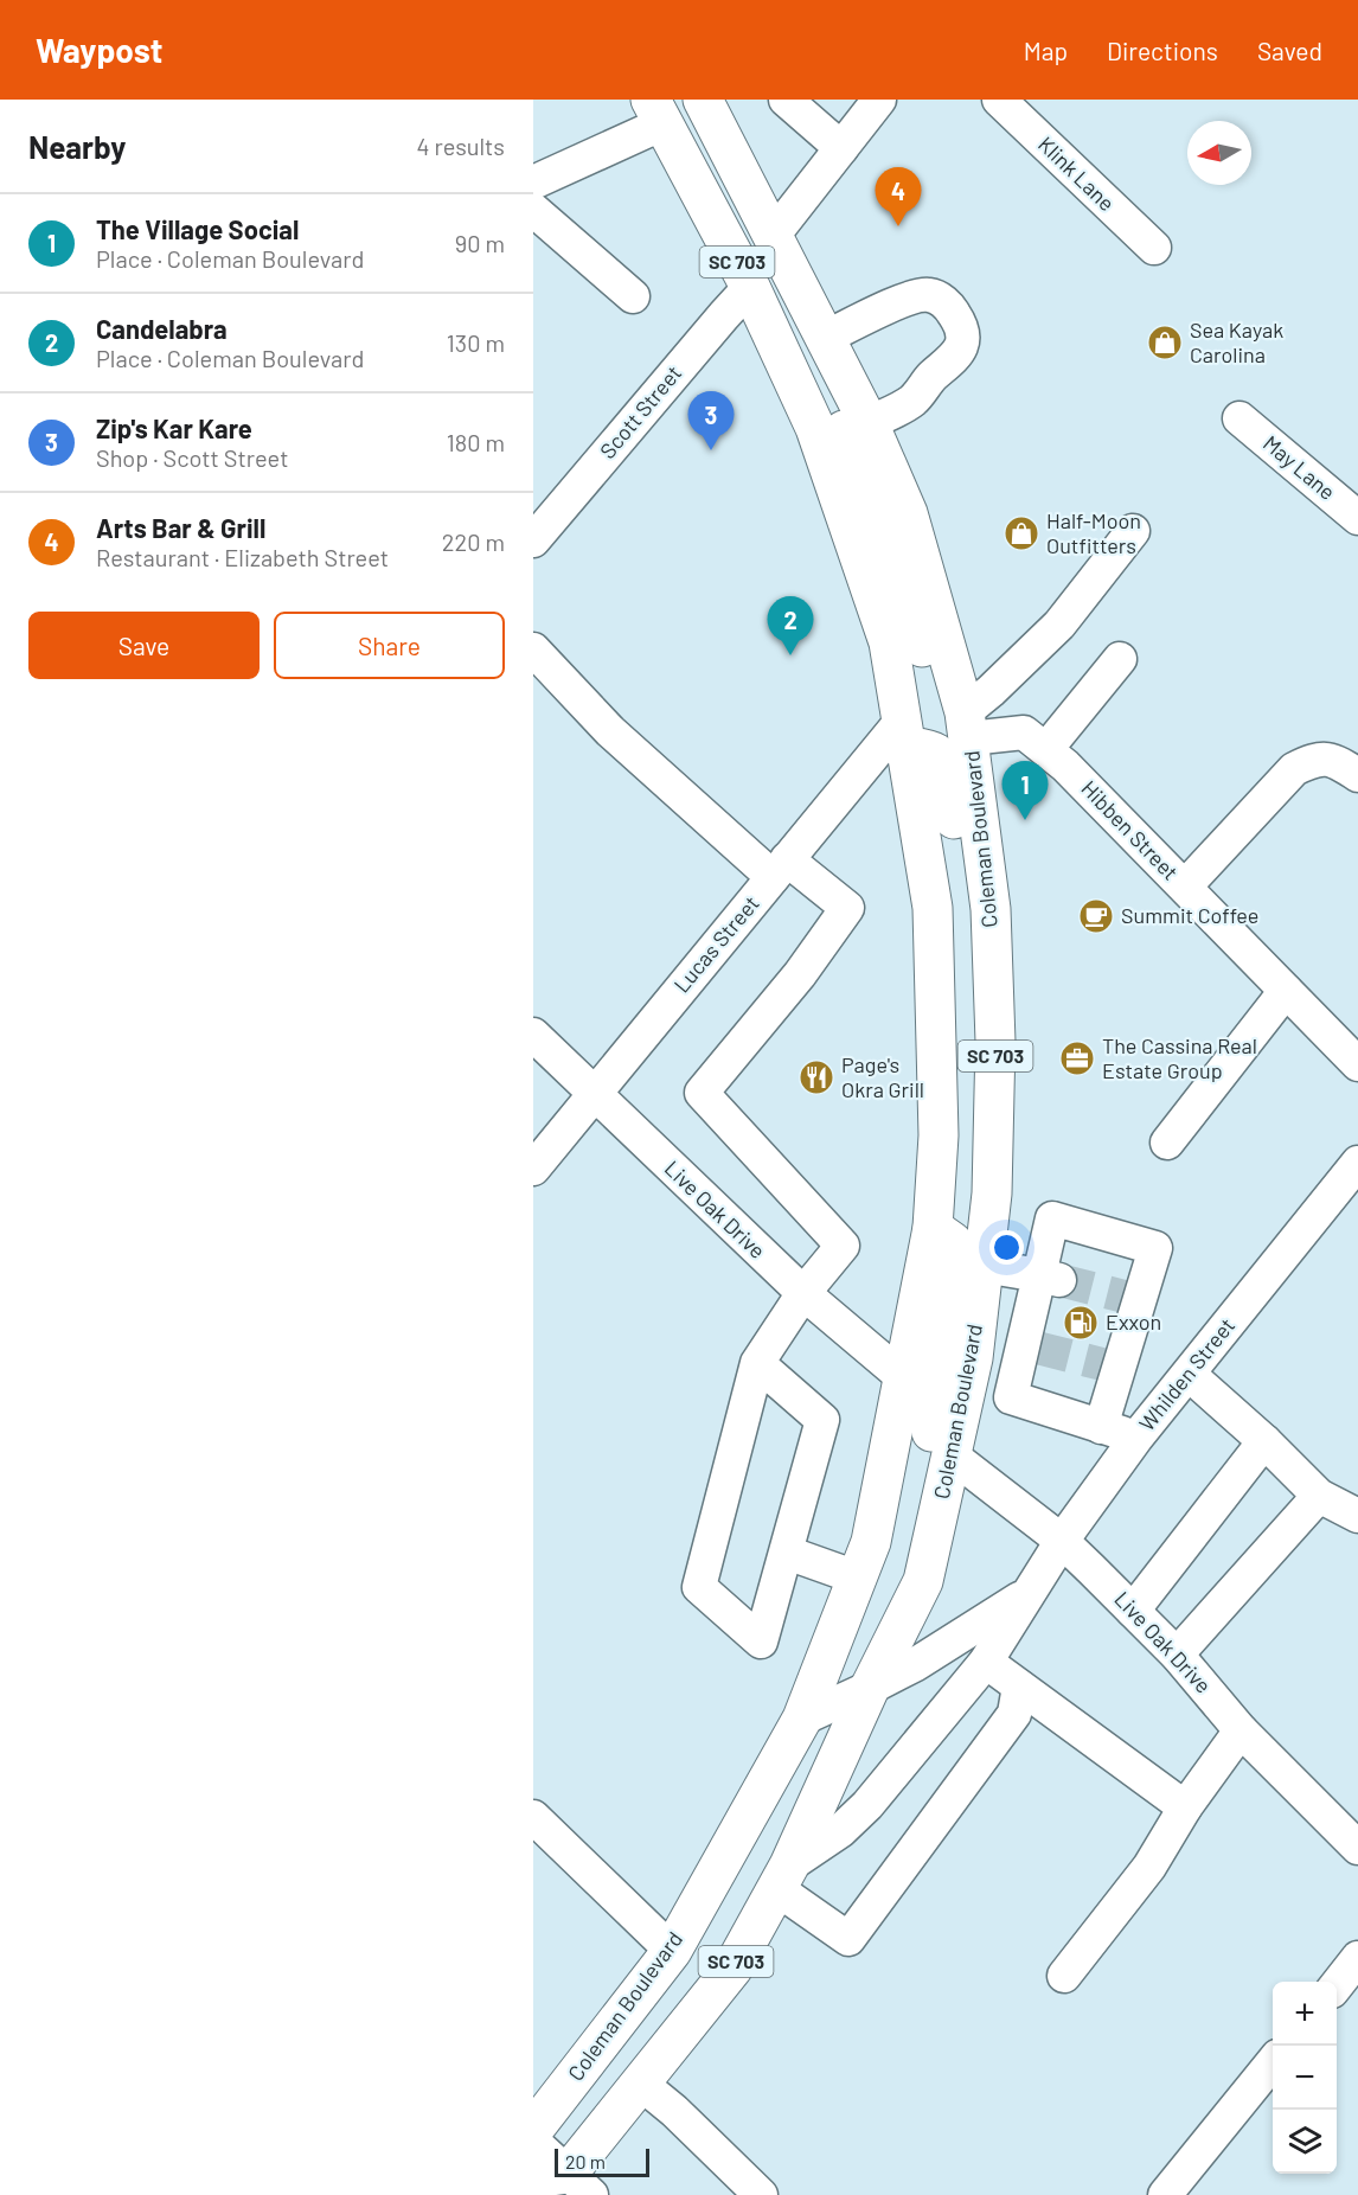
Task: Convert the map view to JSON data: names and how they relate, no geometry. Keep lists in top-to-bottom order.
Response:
{
  "streets": {
    "main road": ["SC 703", "Coleman Boulevard"],
    "street": [
      "Klink Lane",
      "Scott Street",
      "May Lane",
      "Hibben Street",
      "Lucas Street",
      "Live Oak Drive",
      "Whilden Street"
    ]
  },
  "crossings": [
    ["Scott Street", "Coleman Boulevard"],
    ["Hibben Street", "Coleman Boulevard"],
    ["Coleman Boulevard", "Lucas Street"],
    ["Coleman Boulevard", "Live Oak Drive"],
    ["Coleman Boulevard", "Whilden Street"],
    ["Lucas Street", "Live Oak Drive"],
    ["Live Oak Drive", "Whilden Street"]
  ],
  "places": {
    "shop": ["Sea Kayak Carolina", "Half-Moon Outfitters"],
    "cafe": ["Summit Coffee"],
    "office": ["The Cassina Real Estate Group"],
    "restaurant": ["Page's Okra Grill"],
    "fuel station": ["Exxon"]
  },
  "scale_bar": "20 m",
  "north": "left",
  "page": {
    "header": "Waypost",
    "nav": ["Map", "Directions", "Saved"],
    "heading": ["Nearby", "4 results"],
    "pins": [
      "4",
      "3",
      "2",
      "1"
    ],
    "list": [
      {
        "mark": "1",
        "name": "The Village Social",
        "note": "Place · Coleman Boulevard",
        "value": "90 m"
      },
      {
        "mark": "2",
        "name": "Candelabra",
        "note": "Place · Coleman Boulevard",
        "value": "130 m"
      },
      {
        "mark": "3",
        "name": "Zip's Kar Kare",
        "note": "Shop · Scott Street",
        "value": "180 m"
      },
      {
        "mark": "4",
        "name": "Arts Bar & Grill",
        "note": "Restaurant · Elizabeth Street",
        "value": "220 m"
      }
    ],
    "buttons": ["Save", "Share"],
    "map_buttons": ["+", "−"],
    "scale": "20 m"
  }
}
